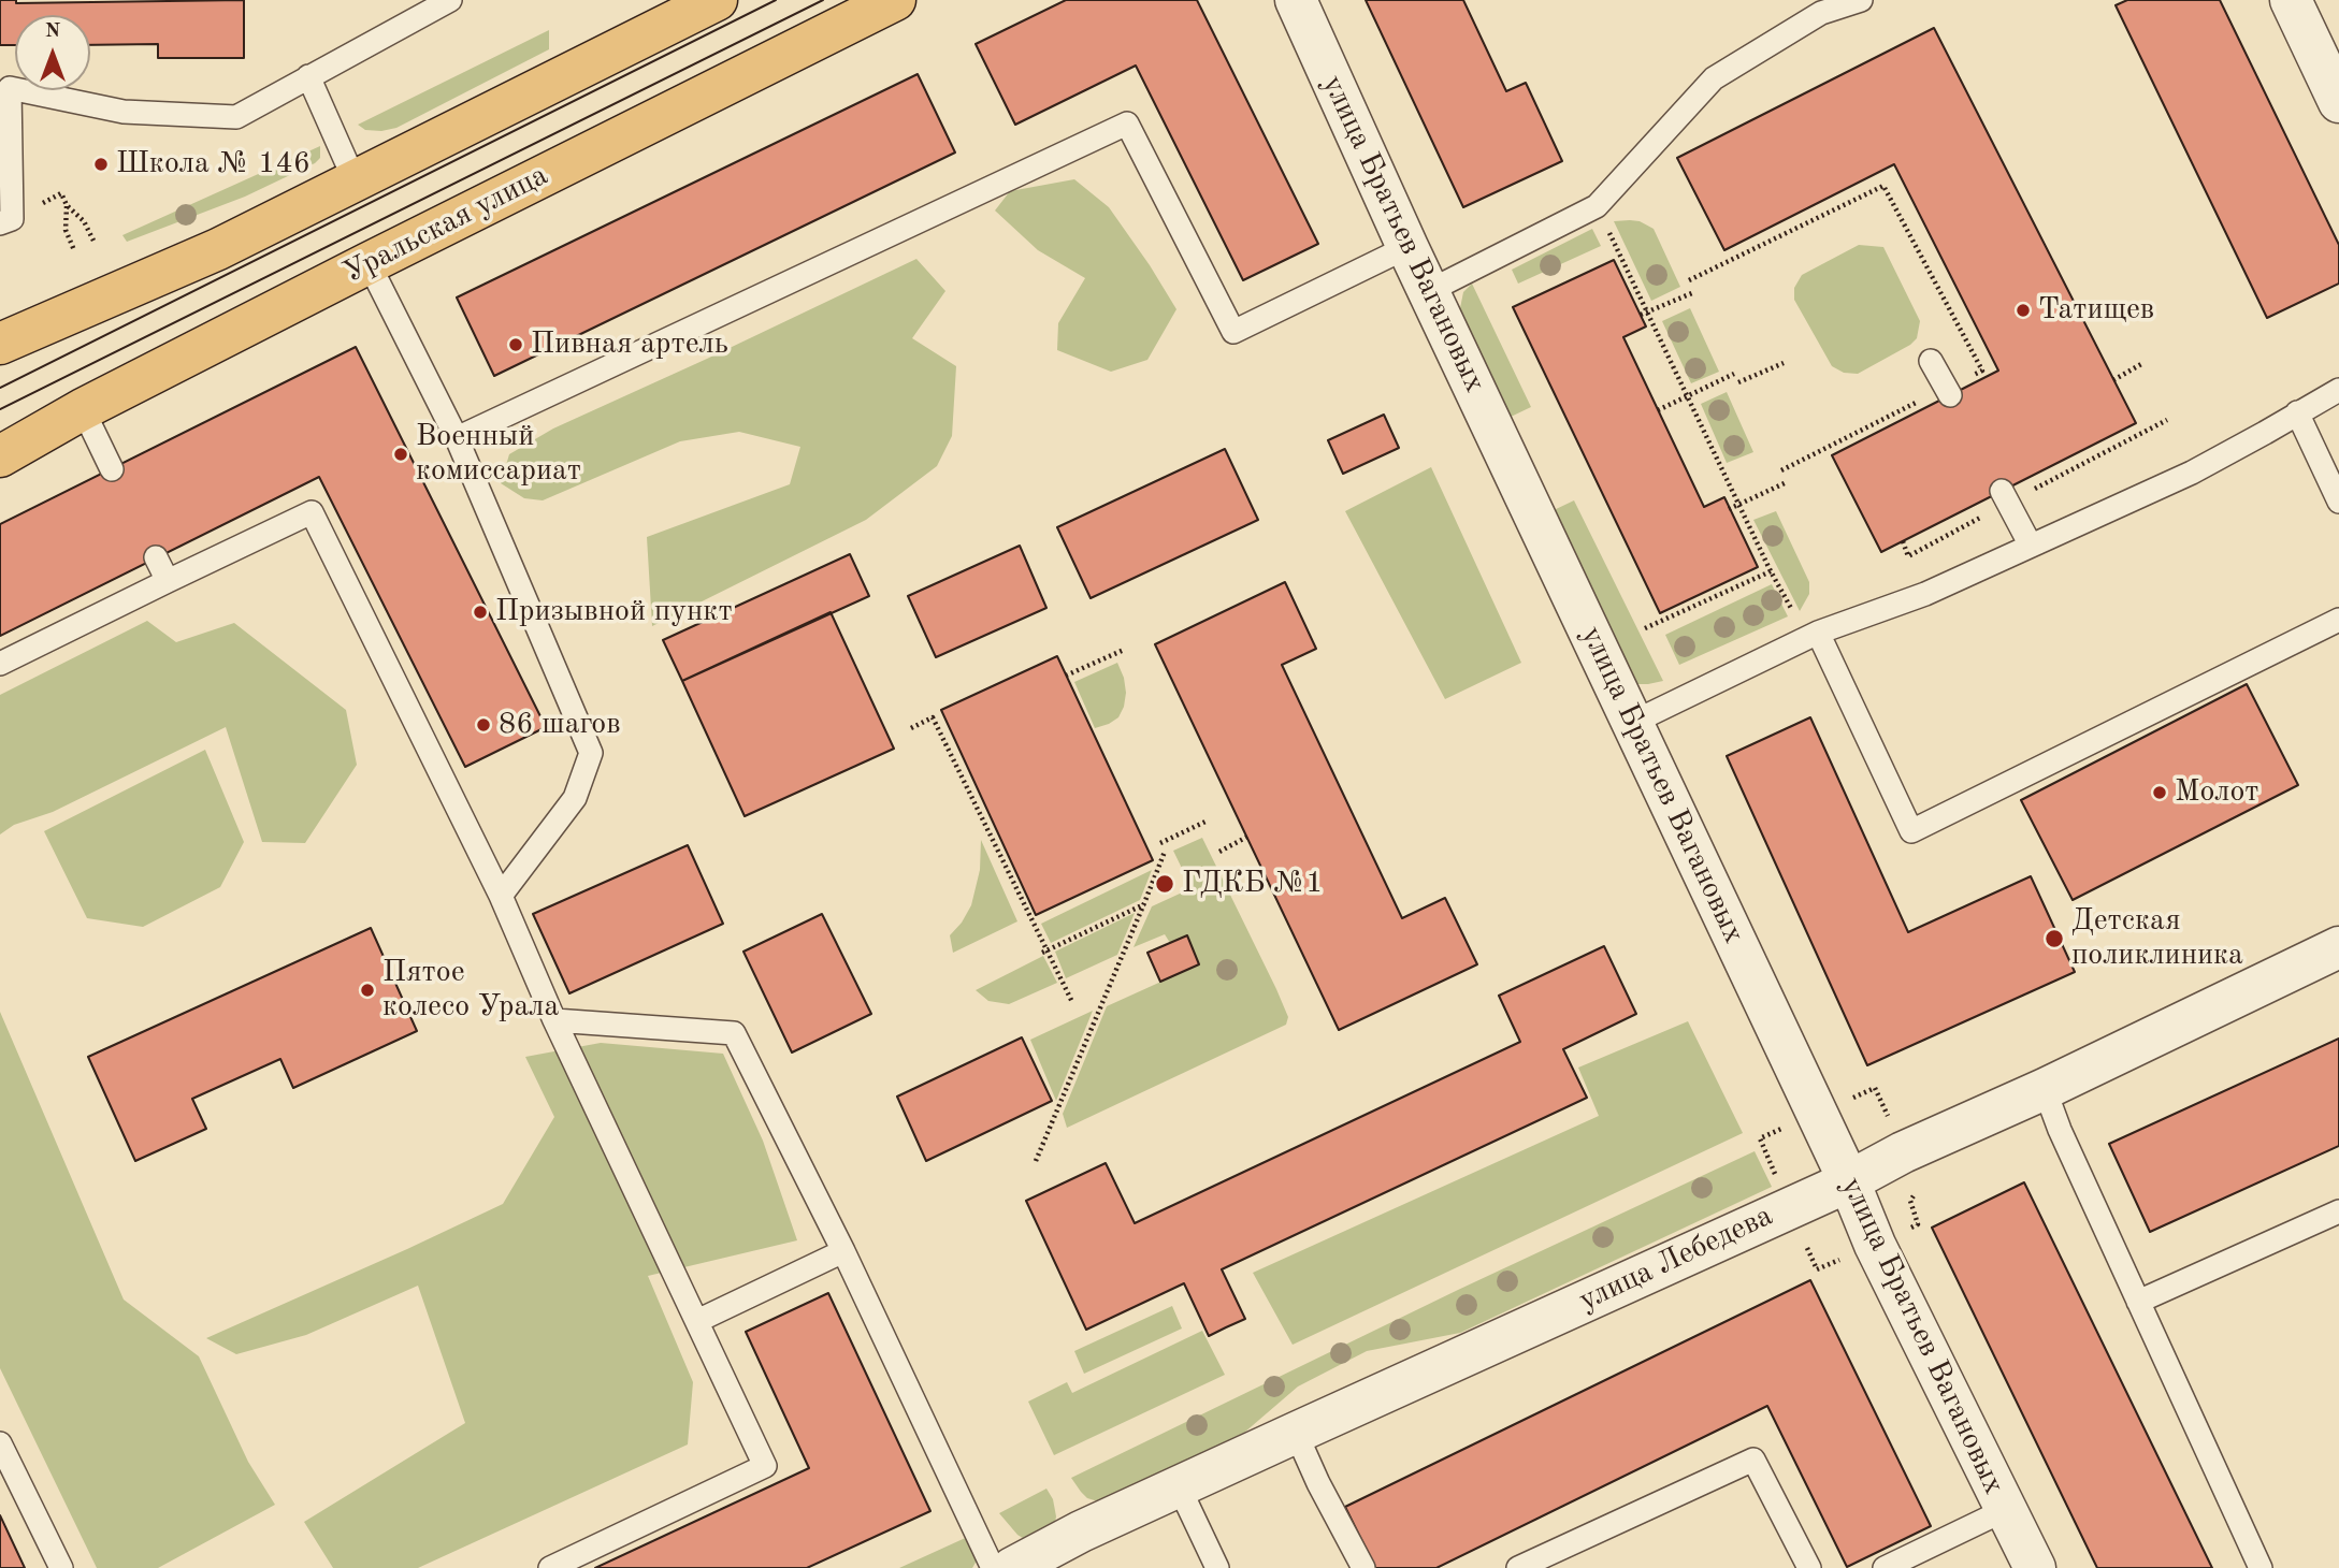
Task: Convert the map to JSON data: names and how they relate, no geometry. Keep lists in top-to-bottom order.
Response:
{
  "streets": {
    "main road": ["Уральская улица"],
    "street": ["улица Братьев Вагановых", "улица Лебедева"]
  },
  "crossings": [
    ["улица Братьев Вагановых", "улица Лебедева"]
  ],
  "places": [
    "Школа № 146",
    "Татищев",
    "Пивная артель",
    "Военный комиссариат",
    "Призывной пункт",
    "86 шагов",
    "Молот",
    "ГДКБ №1",
    "Детская поликлиника",
    "Пятое колесо Урала"
  ],
  "north": "top"
}
